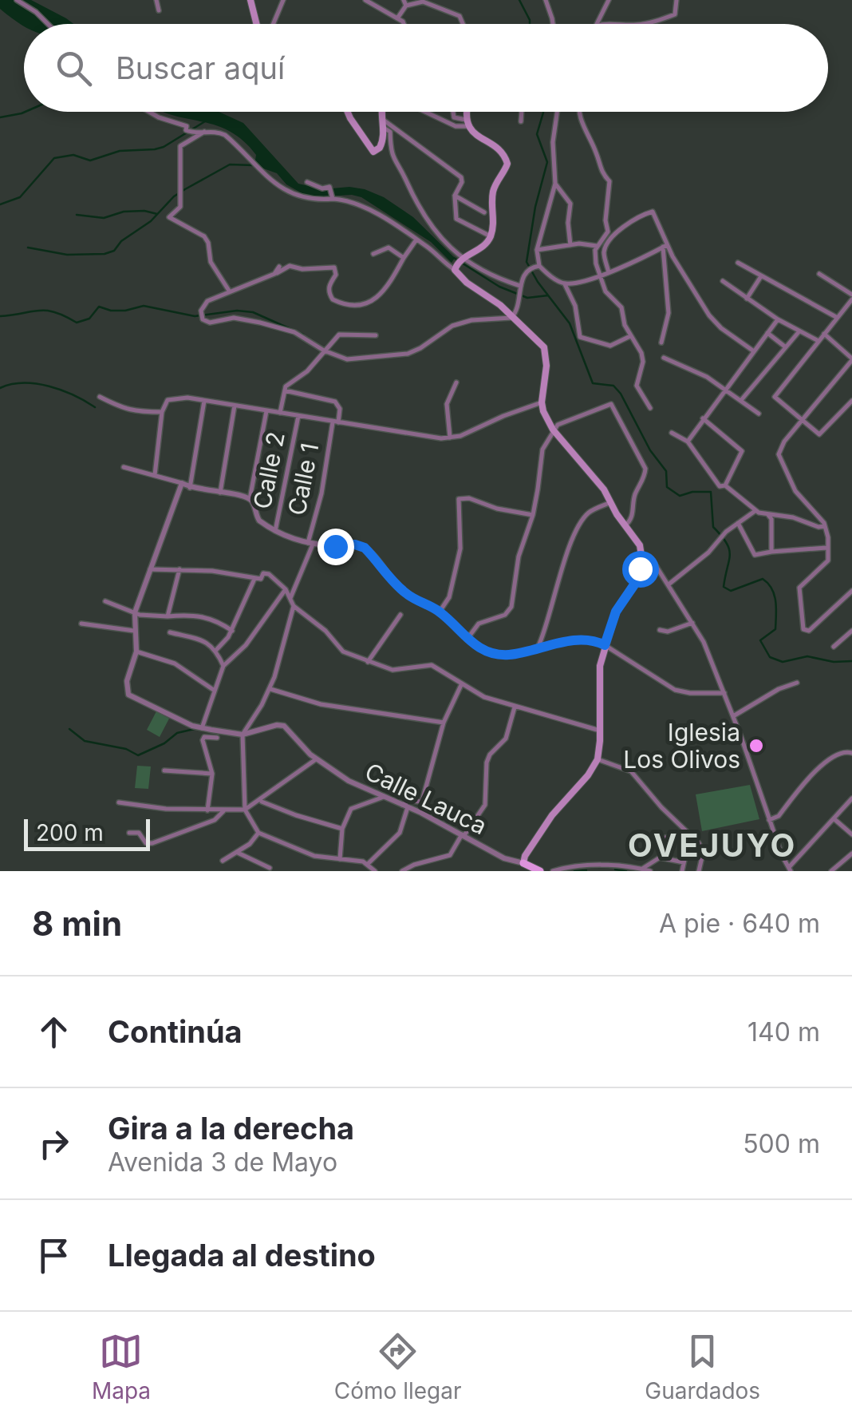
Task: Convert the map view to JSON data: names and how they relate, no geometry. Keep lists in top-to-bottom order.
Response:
{
  "streets": {
    "street": ["Calle 2", "Calle 1", "Calle Lauca"]
  },
  "districts": ["OVEJUYO"],
  "places": ["Iglesia Los Olivos"],
  "scale_bar": "200 m",
  "page": {
    "search": "Buscar aquí",
    "scale": "200 m",
    "heading": ["8 min", "A pie · 640 m"],
    "list": [
      ["Continúa", "140 m"],
      ["Gira a la derecha", "Avenida 3 de Mayo", "500 m"],
      "Llegada al destino"
    ],
    "nav": ["Mapa", "Cómo llegar", "Guardados"]
  }
}
